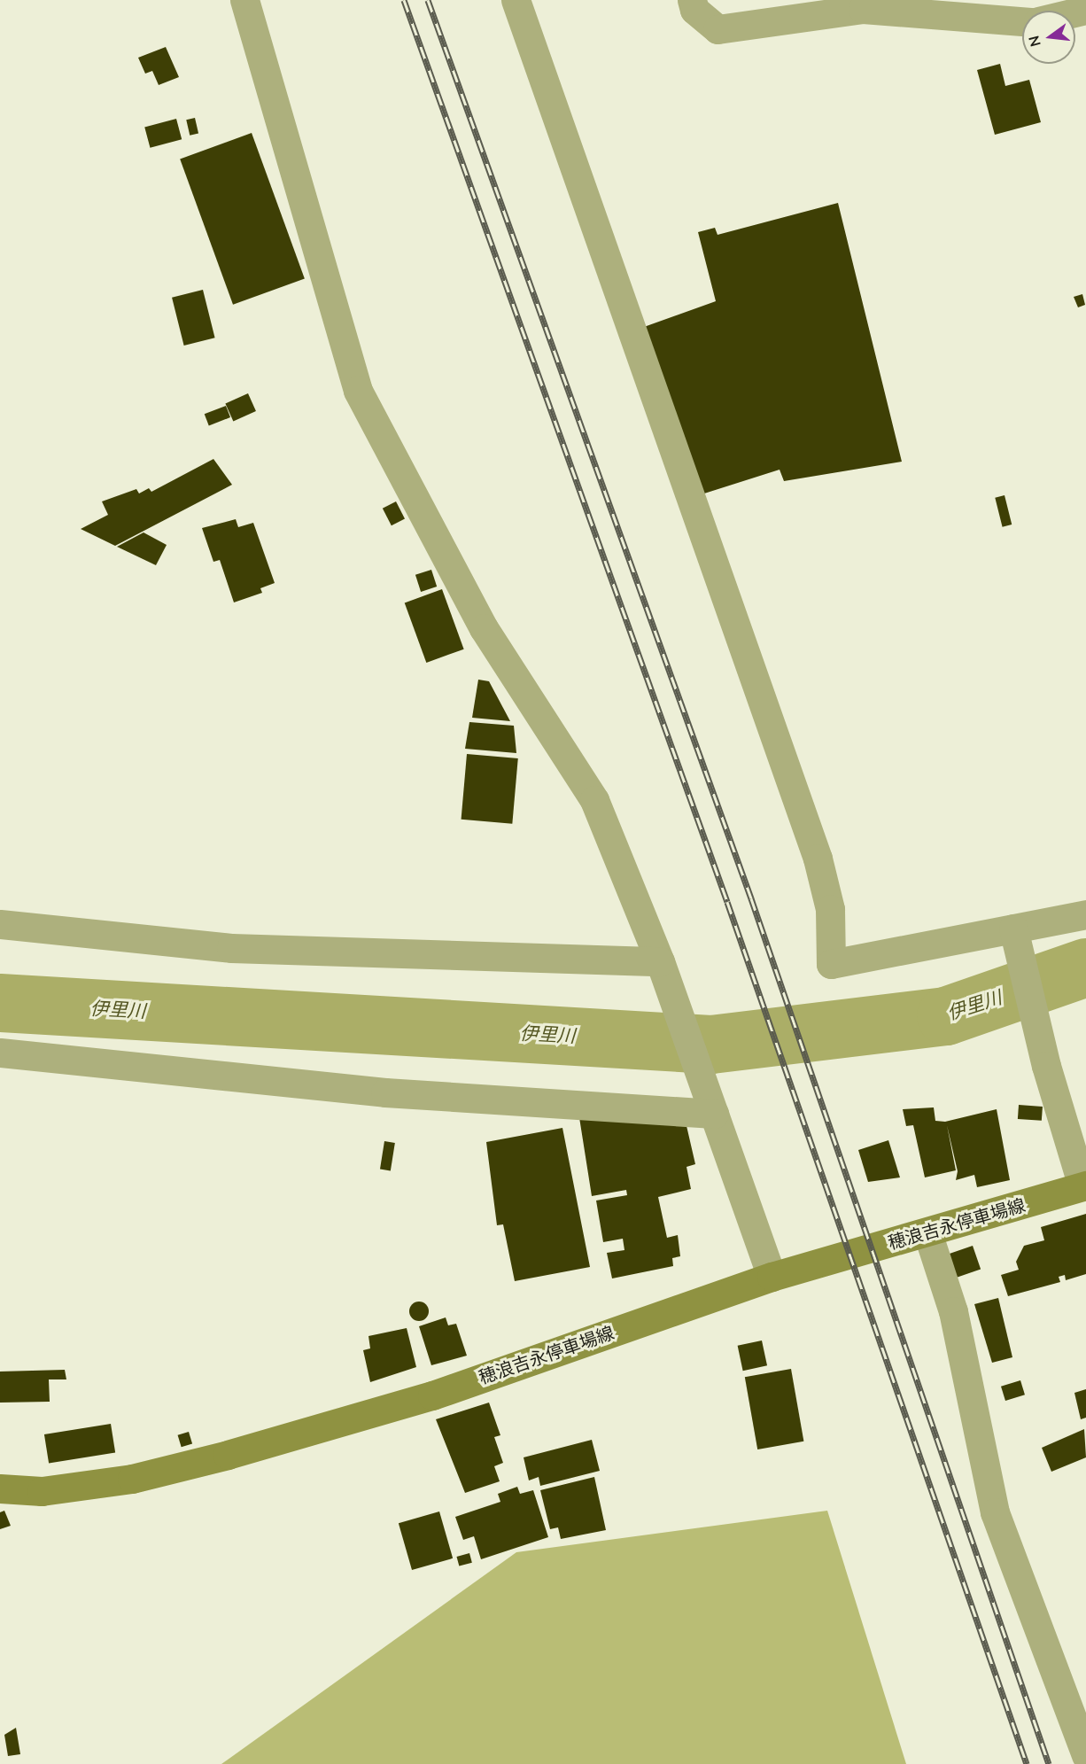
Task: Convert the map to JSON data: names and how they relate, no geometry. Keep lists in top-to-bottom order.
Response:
{
  "streets": {
    "main road": ["穂浪吉永停車場線"]
  },
  "water": ["伊里川"],
  "north": "left"
}
